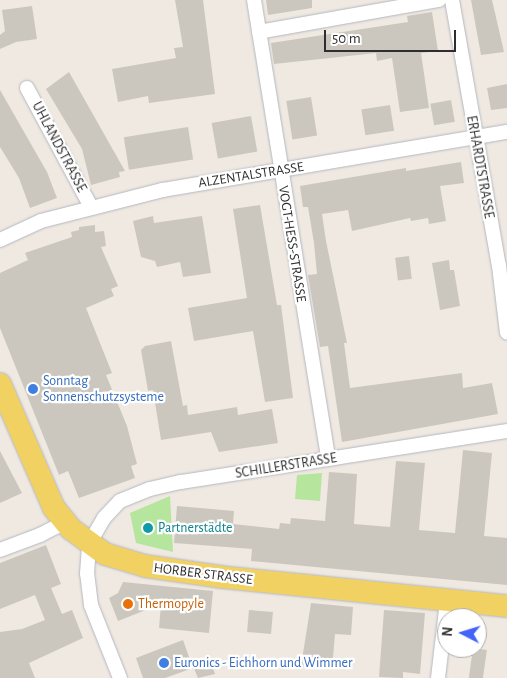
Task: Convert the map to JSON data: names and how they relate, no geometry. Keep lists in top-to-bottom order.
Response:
{
  "streets": {
    "main road": ["HORBER STRASSE"],
    "street": [
      "UHLANDSTRASSE",
      "ERHARDTSTRASSE",
      "ALZENTALSTRASSE",
      "VOGT-HESS-STRASSE",
      "SCHILLERSTRASSE"
    ]
  },
  "crossings": [
    ["UHLANDSTRASSE", "ALZENTALSTRASSE"],
    ["ERHARDTSTRASSE", "ALZENTALSTRASSE"],
    ["ALZENTALSTRASSE", "VOGT-HESS-STRASSE"],
    ["VOGT-HESS-STRASSE", "SCHILLERSTRASSE"],
    ["SCHILLERSTRASSE", "HORBER STRASSE"]
  ],
  "places": [
    "Sonntag Sonnenschutzsysteme",
    "Partnerstädte",
    "Thermopyle",
    "Euronics - Eichhorn und Wimmer"
  ],
  "scale_bar": "50 m",
  "north": "left"
}
